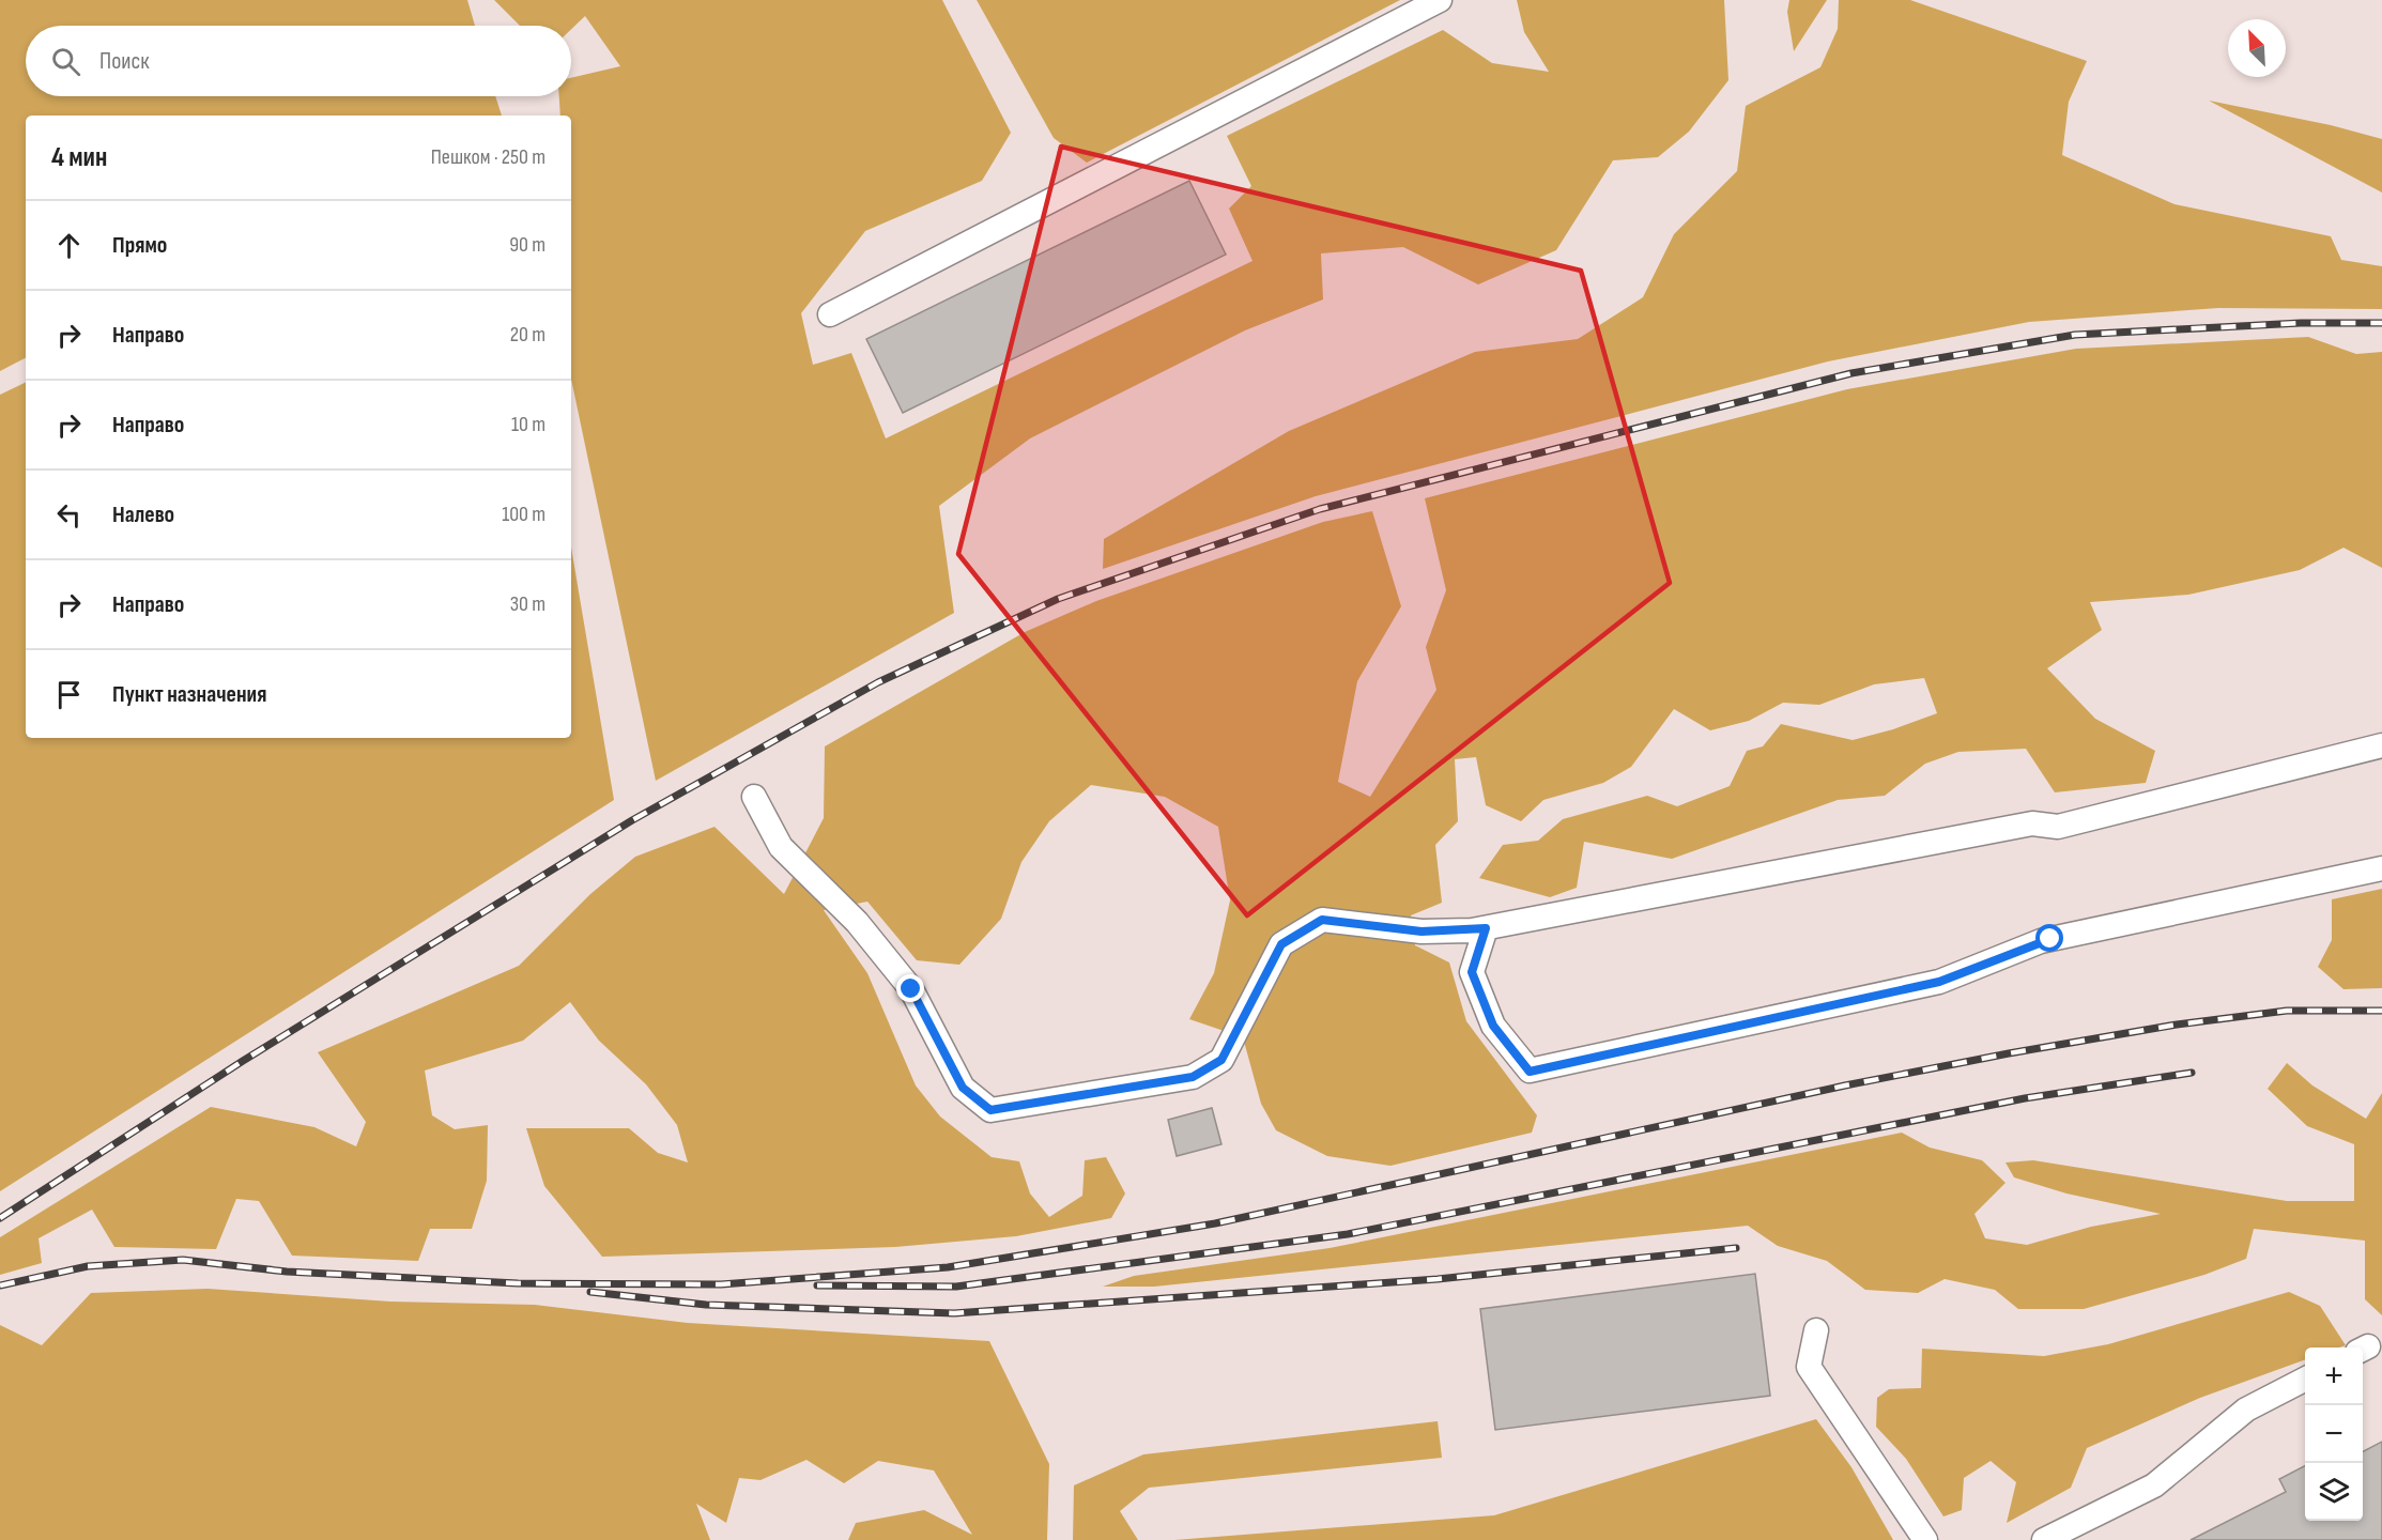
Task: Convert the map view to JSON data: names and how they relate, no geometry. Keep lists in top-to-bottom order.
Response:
{
  "north": "top left",
  "page": {
    "search": "Поиск",
    "heading": ["4 мин", "Пешком · 250 m"],
    "list": [
      ["Прямо", "90 m"],
      ["Направо", "20 m"],
      ["Направо", "10 m"],
      ["Налево", "100 m"],
      ["Направо", "30 m"],
      "Пункт назначения"
    ],
    "map_buttons": ["+", "−"]
  }
}
